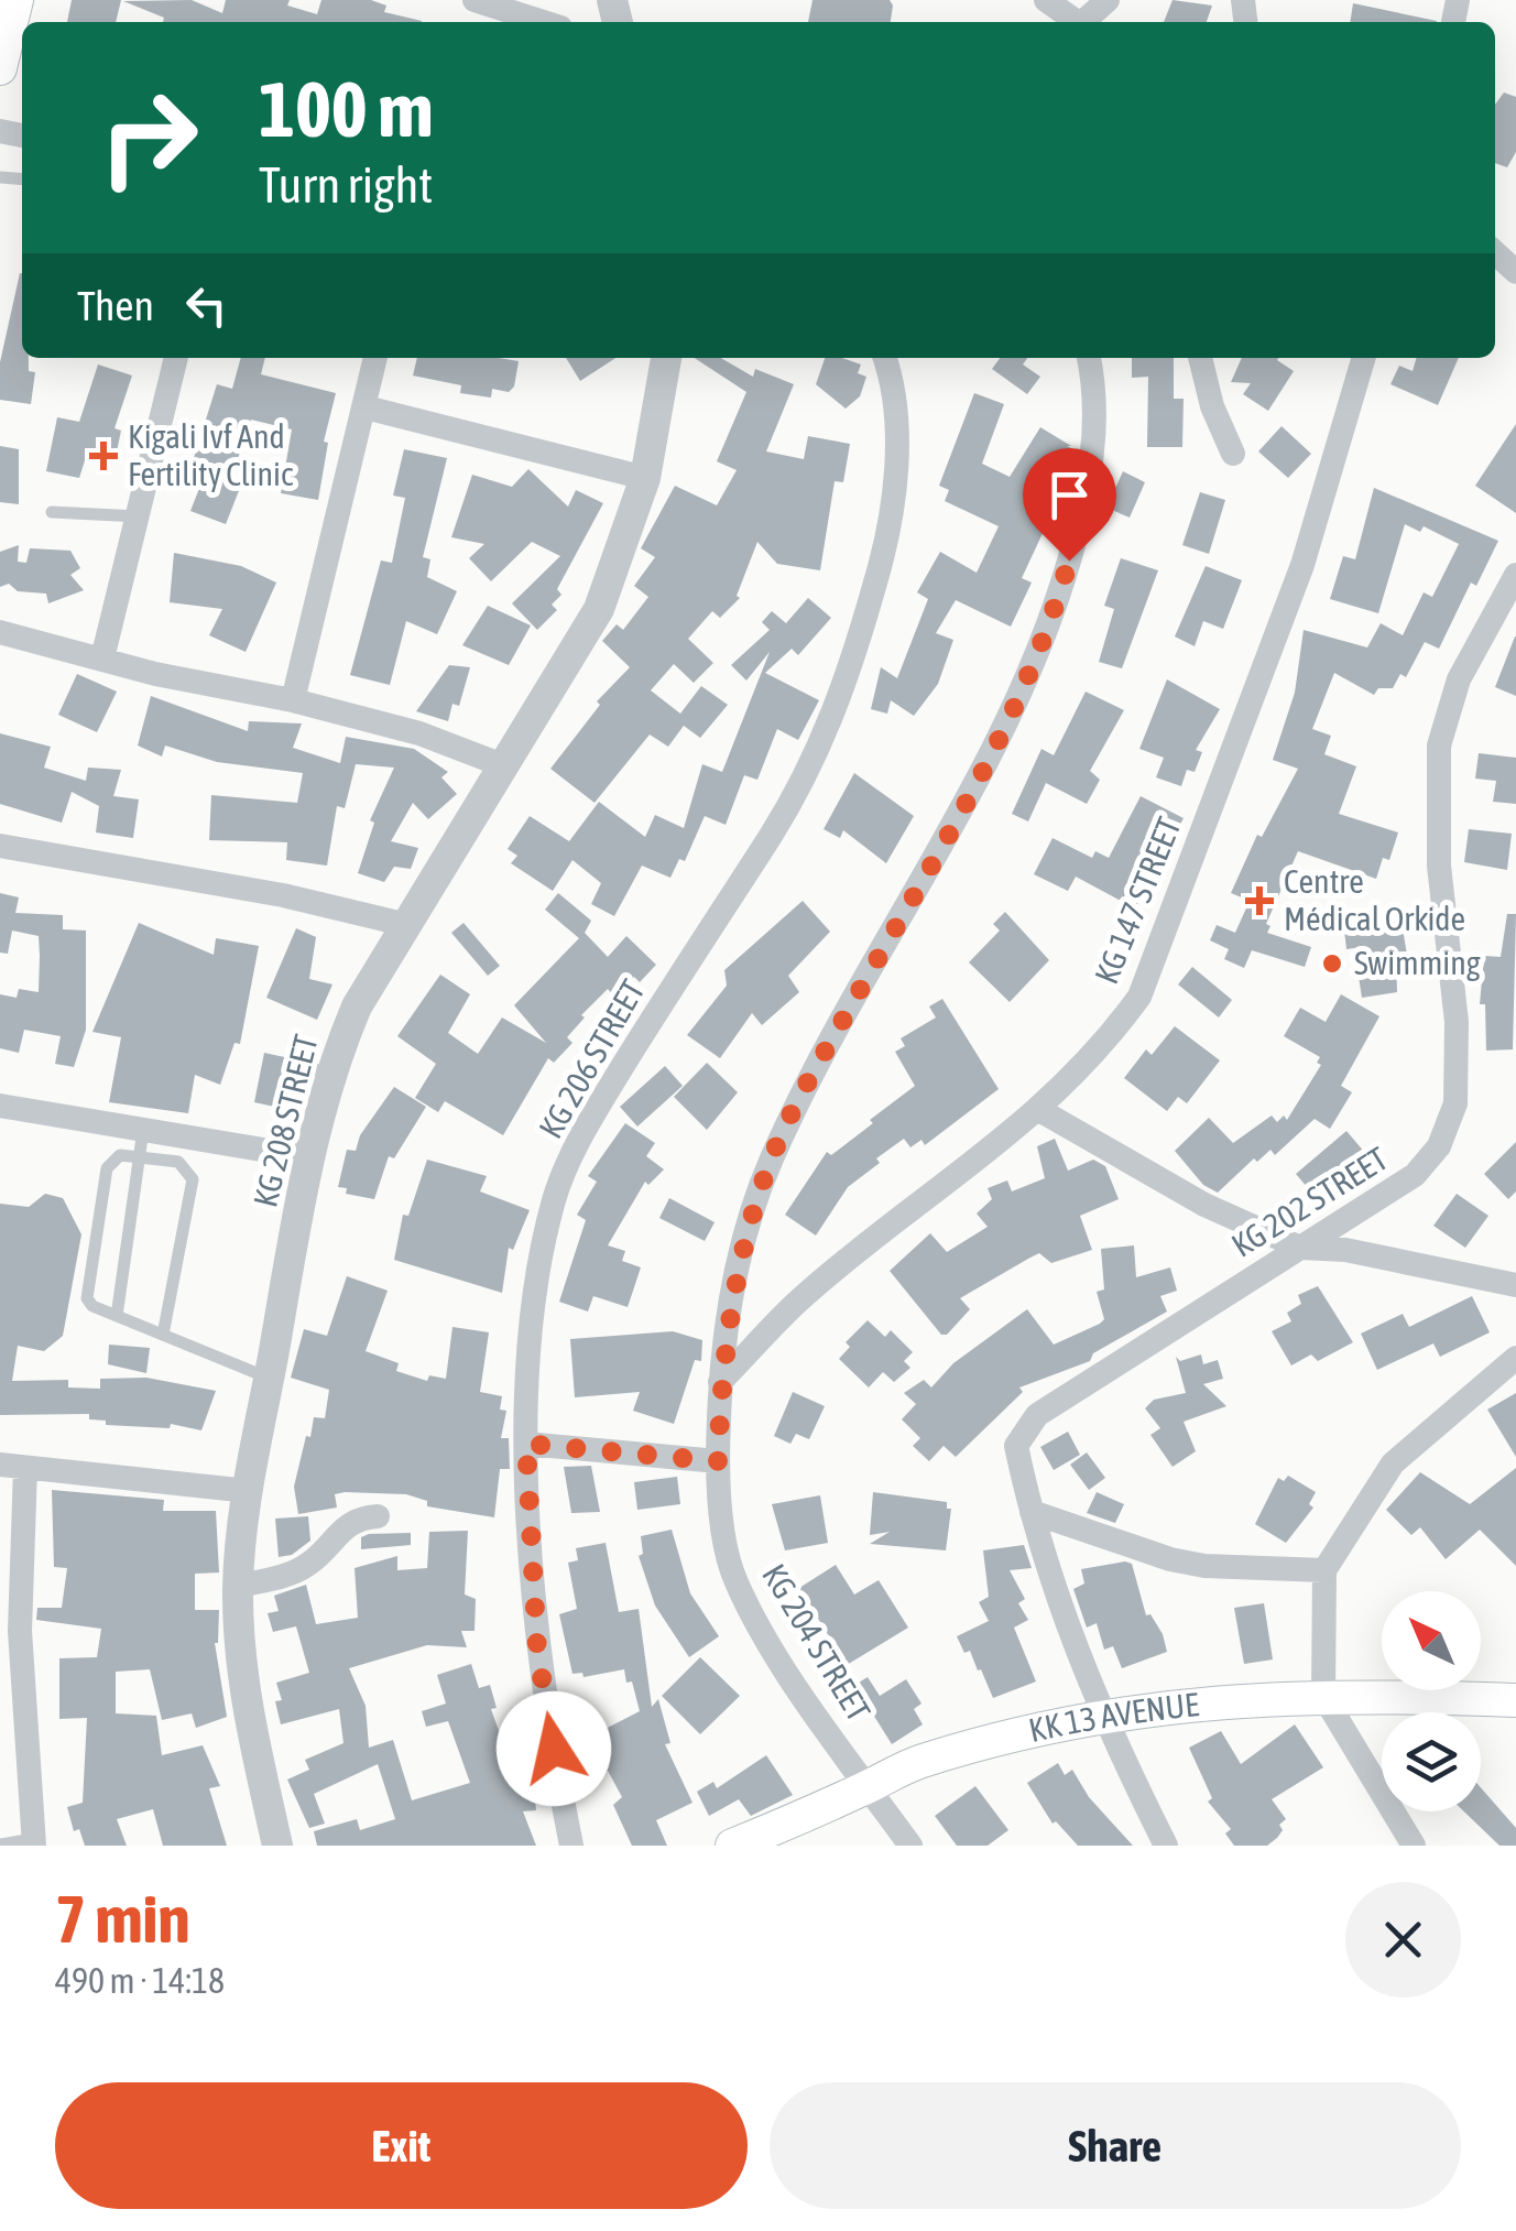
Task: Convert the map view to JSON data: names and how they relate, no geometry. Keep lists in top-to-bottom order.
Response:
{
  "streets": {
    "main road": ["KK 13 AVENUE"],
    "street": [
      "KG 147 STREET",
      "KG 206 STREET",
      "KG 208 STREET",
      "KG 202 STREET",
      "KG 204 STREET"
    ]
  },
  "crossings": [
    ["KG 147 STREET", "KG 204 STREET"],
    ["KG 202 STREET", "KK 13 AVENUE"],
    ["KG 204 STREET", "KK 13 AVENUE"]
  ],
  "places": {
    "health": ["Kigali Ivf And Fertility Clinic", "Centre Médical Orkide"],
    "other": ["Swimming"]
  },
  "north": "top left",
  "page": {
    "turn": ["100 m", "Turn right"],
    "then": "Then",
    "heading": ["7 min", "490 m · 14:18"],
    "buttons": ["Exit", "Share"]
  }
}
